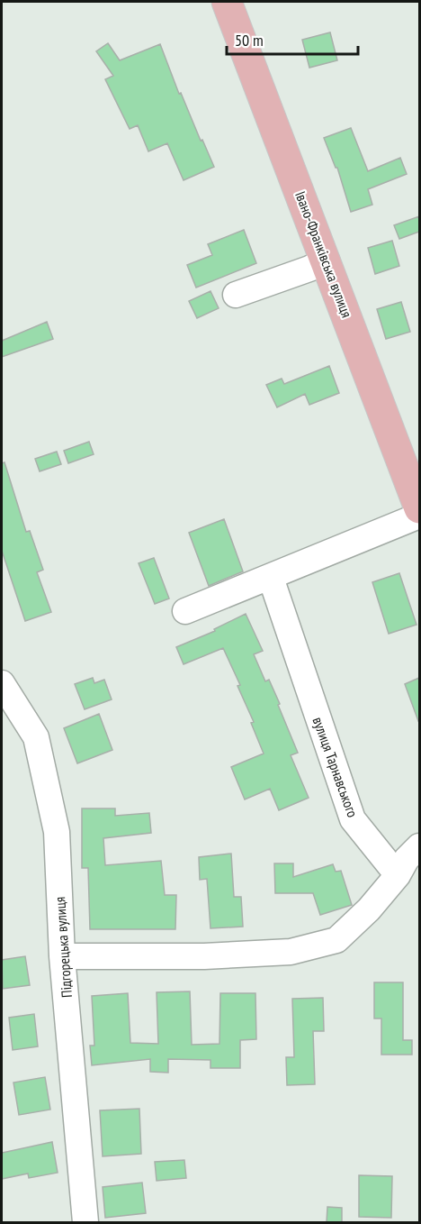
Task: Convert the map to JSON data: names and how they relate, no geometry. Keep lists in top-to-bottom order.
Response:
{
  "streets": {
    "main road": ["Івано-Франківська вулиця"],
    "street": ["вулиця Тарнавського", "Підгорецька вулиця"]
  },
  "scale_bar": "50 m"
}
